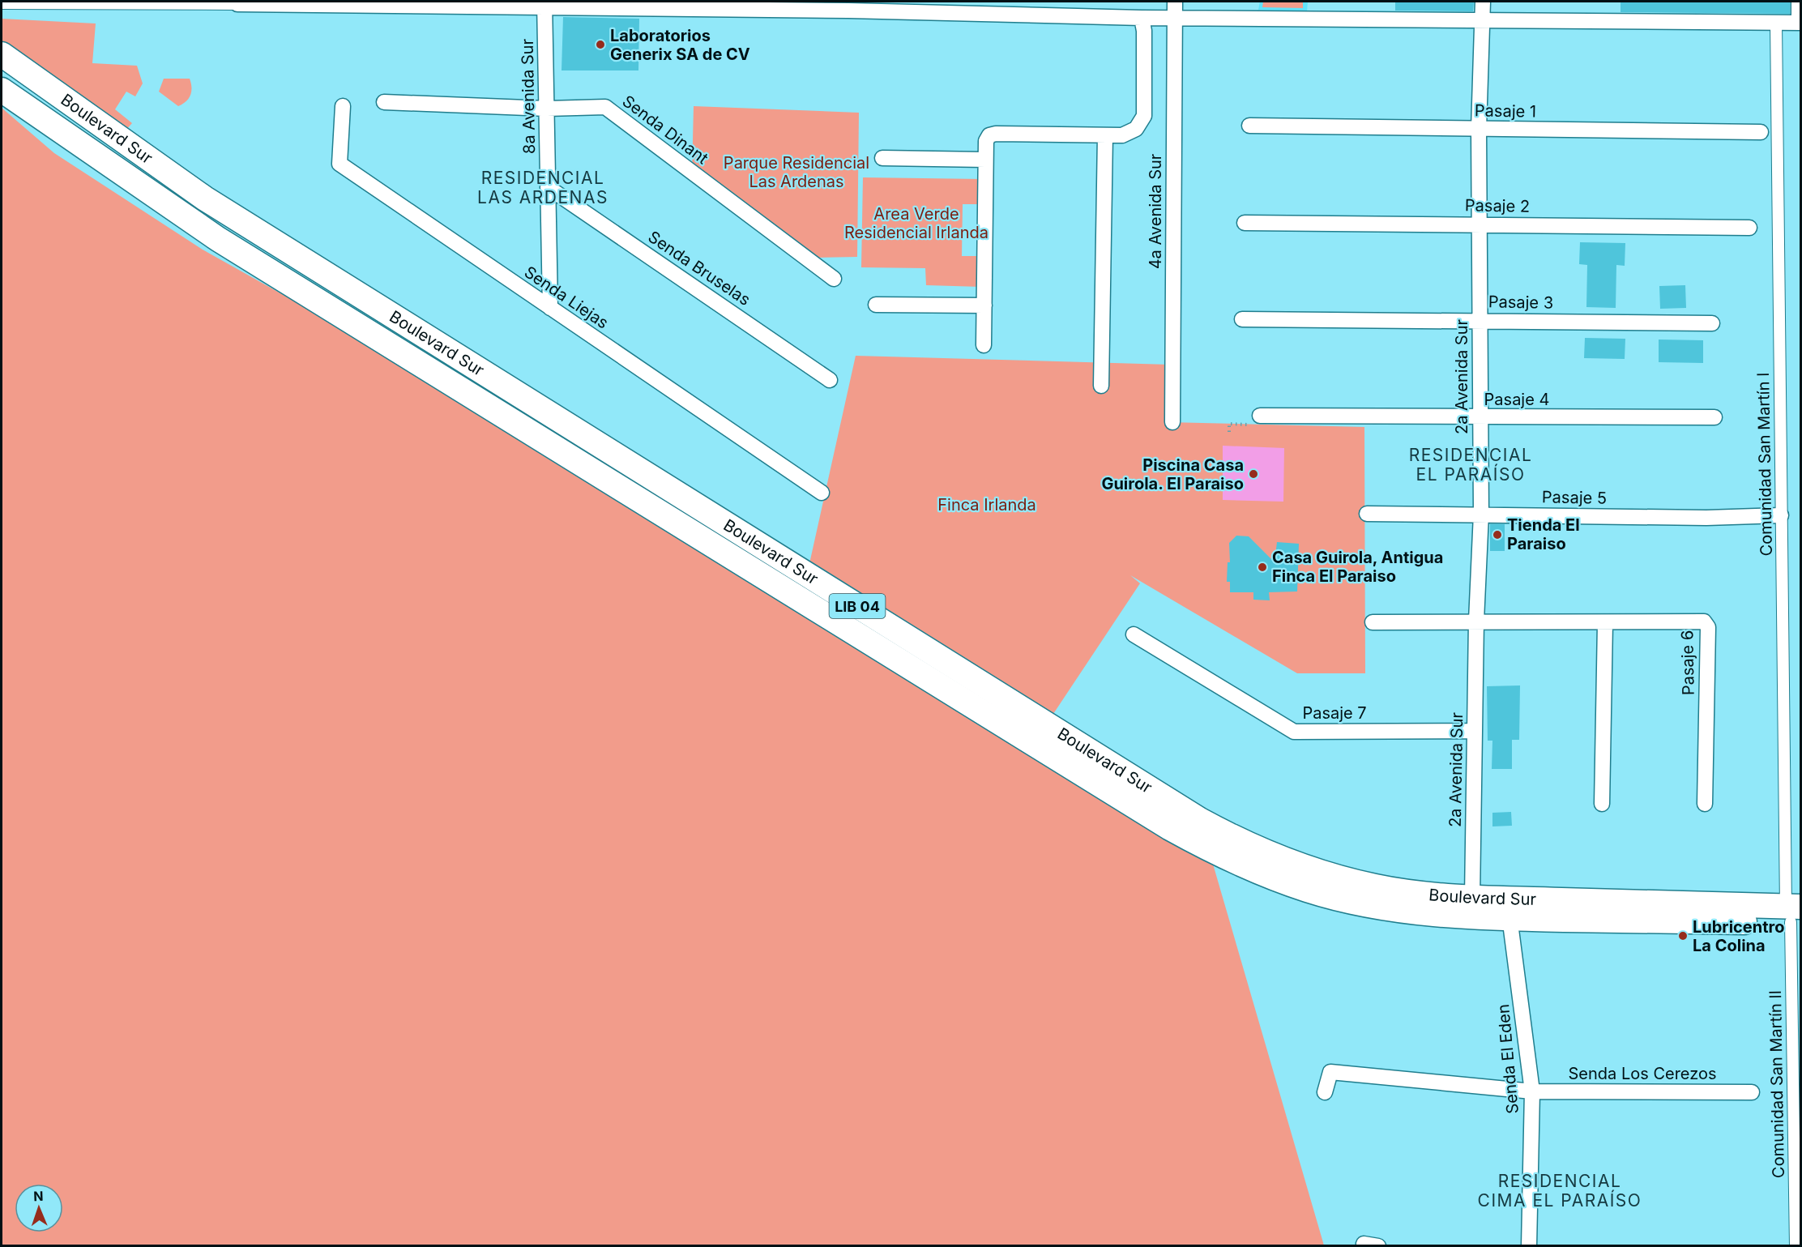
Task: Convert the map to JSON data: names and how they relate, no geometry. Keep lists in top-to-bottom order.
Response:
{
  "streets": {
    "highway": ["Boulevard Sur", "LIB 04"],
    "street": [
      "8a Avenida Sur",
      "Pasaje 1",
      "Senda Dinant",
      "Pasaje 2",
      "4a Avenida Sur",
      "Senda Bruselas",
      "Senda Liejas",
      "Pasaje 3",
      "2a Avenida Sur",
      "Pasaje 4",
      "Comunidad San Martín I",
      "Pasaje 5",
      "Pasaje 6",
      "Pasaje 7",
      "Senda El Eden",
      "Senda Los Cerezos",
      "Comunidad San Martín II"
    ]
  },
  "crossings": [
    ["8a Avenida Sur", "Senda Dinant"],
    ["8a Avenida Sur", "Senda Bruselas"],
    ["8a Avenida Sur", "Senda Liejas"],
    ["Pasaje 1", "2a Avenida Sur"],
    ["Boulevard Sur", "2a Avenida Sur"],
    ["Boulevard Sur", "Comunidad San Martín I"],
    ["Boulevard Sur", "Senda El Eden"],
    ["Boulevard Sur", "Comunidad San Martín II"],
    ["Pasaje 2", "2a Avenida Sur"],
    ["Pasaje 3", "2a Avenida Sur"],
    ["2a Avenida Sur", "Pasaje 4"],
    ["2a Avenida Sur", "Pasaje 5"],
    ["2a Avenida Sur", "Pasaje 6"],
    ["2a Avenida Sur", "Pasaje 7"],
    ["Comunidad San Martín I", "Pasaje 5"],
    ["Comunidad San Martín I", "Comunidad San Martín II"],
    ["Senda El Eden", "Senda Los Cerezos"]
  ],
  "districts": ["RESIDENCIAL LAS ARDENAS", "RESIDENCIAL EL PARAÍSO", "RESIDENCIAL CIMA EL PARAÍSO"],
  "parks": ["Parque Residencial Las Ardenas", "Area Verde Residencial Irlanda", "Finca Irlanda"],
  "places": [
    "Laboratorios Generix SA de CV",
    "Piscina Casa Guirola. El Paraiso",
    "Tienda El Paraiso",
    "Casa Guirola, Antigua Finca El Paraiso",
    "Lubricentro La Colina"
  ],
  "north": "top"
}
